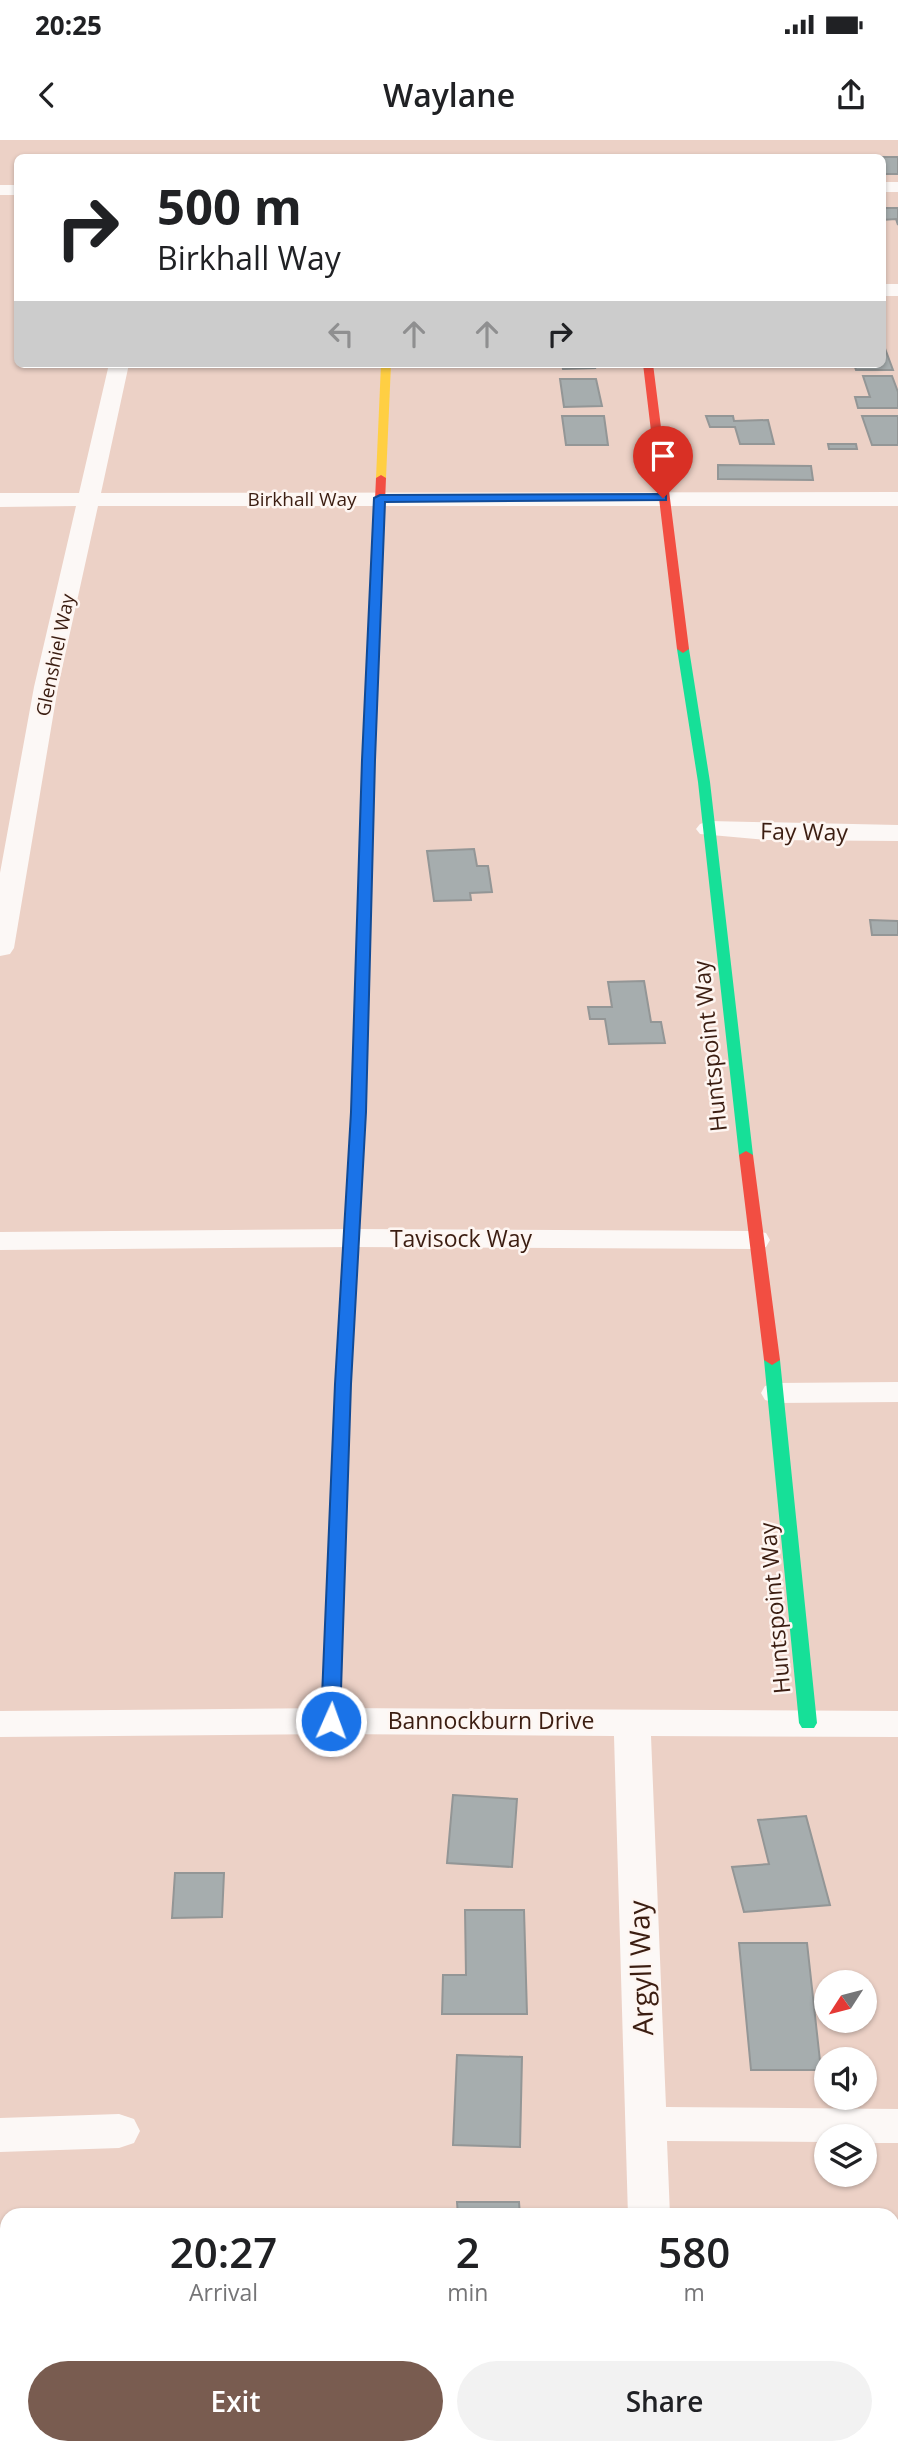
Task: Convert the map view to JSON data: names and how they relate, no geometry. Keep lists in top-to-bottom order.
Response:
{
  "streets": {
    "street": [
      "Birkhall Way",
      "Glenshiel Way",
      "Fay Way",
      "Huntspoint Way",
      "Tavisock Way",
      "Bannockburn Drive",
      "Argyll Way"
    ]
  },
  "crossings": [
    ["Birkhall Way", "Glenshiel Way"],
    ["Birkhall Way", "Huntspoint Way"],
    ["Fay Way", "Huntspoint Way"],
    ["Huntspoint Way", "Tavisock Way"],
    ["Huntspoint Way", "Bannockburn Drive"],
    ["Bannockburn Drive", "Argyll Way"]
  ],
  "north": "bottom left",
  "page": {
    "status": "20:25",
    "header": "Waylane",
    "turn": ["500 m", "Birkhall Way"],
    "eta": [
      "20:27",
      "Arrival",
      "2",
      "min",
      "580",
      "m"
    ],
    "buttons": ["Exit", "Share"]
  }
}
